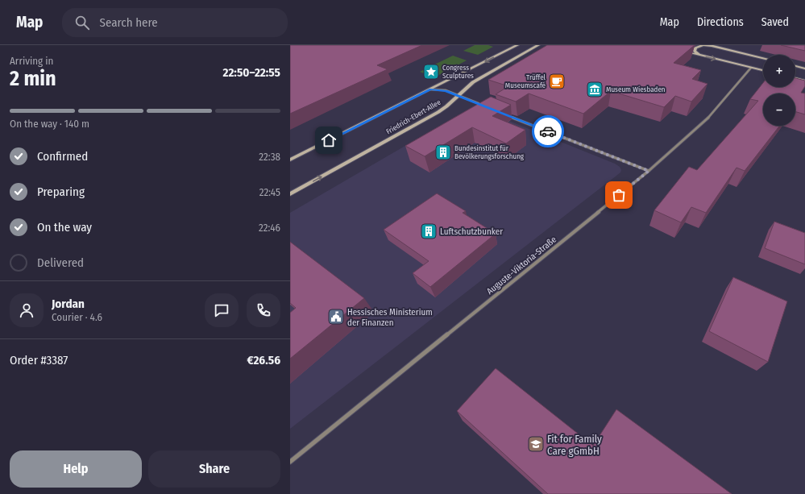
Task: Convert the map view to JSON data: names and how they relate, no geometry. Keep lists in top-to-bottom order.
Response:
{
  "streets": {
    "street": ["Friedrich-Ebert-Allee", "Auguste-Viktoria-Straße"]
  },
  "places": {
    "place": ["Congress Sculptures"],
    "cafe": ["Trüffel Museumscafé"],
    "museum": ["Museum Wiesbaden"],
    "building": ["Bundesinstitut für Bevölkerungsforschung", "Luftschutzbunker"],
    "public building": ["Hessisches Ministerium der Finanzen"],
    "school or university": ["Fit for Family Care gGmbH"]
  },
  "page": {
    "header": "Map",
    "search": "Search here",
    "nav": ["Map", "Directions", "Saved"],
    "heading": ["2 min", "Arriving in", "22:50–22:55"],
    "panel": [
      "Jordan",
      "Courier · 4.6",
      "Order #3387",
      "€26.56"
    ],
    "map_buttons": ["+", "−"],
    "bar": "On the way · 140 m",
    "list": [
      ["Confirmed", "22:38"],
      ["Preparing", "22:45"],
      ["On the way", "22:46"],
      "Delivered"
    ],
    "buttons": ["Help", "Share"]
  }
}
